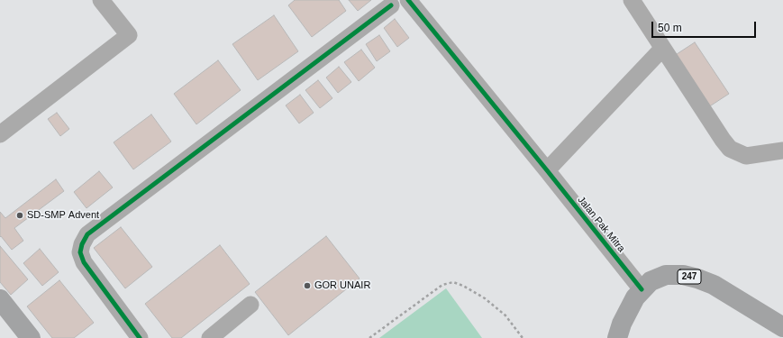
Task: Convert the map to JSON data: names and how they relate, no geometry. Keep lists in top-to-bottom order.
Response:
{
  "streets": {
    "main road": ["247"],
    "street": ["Jalan Pak Mitra"]
  },
  "crossings": [
    ["Jalan Pak Mitra", "247"]
  ],
  "places": ["SD-SMP Advent", "GOR UNAIR"],
  "scale_bar": "50 m"
}
